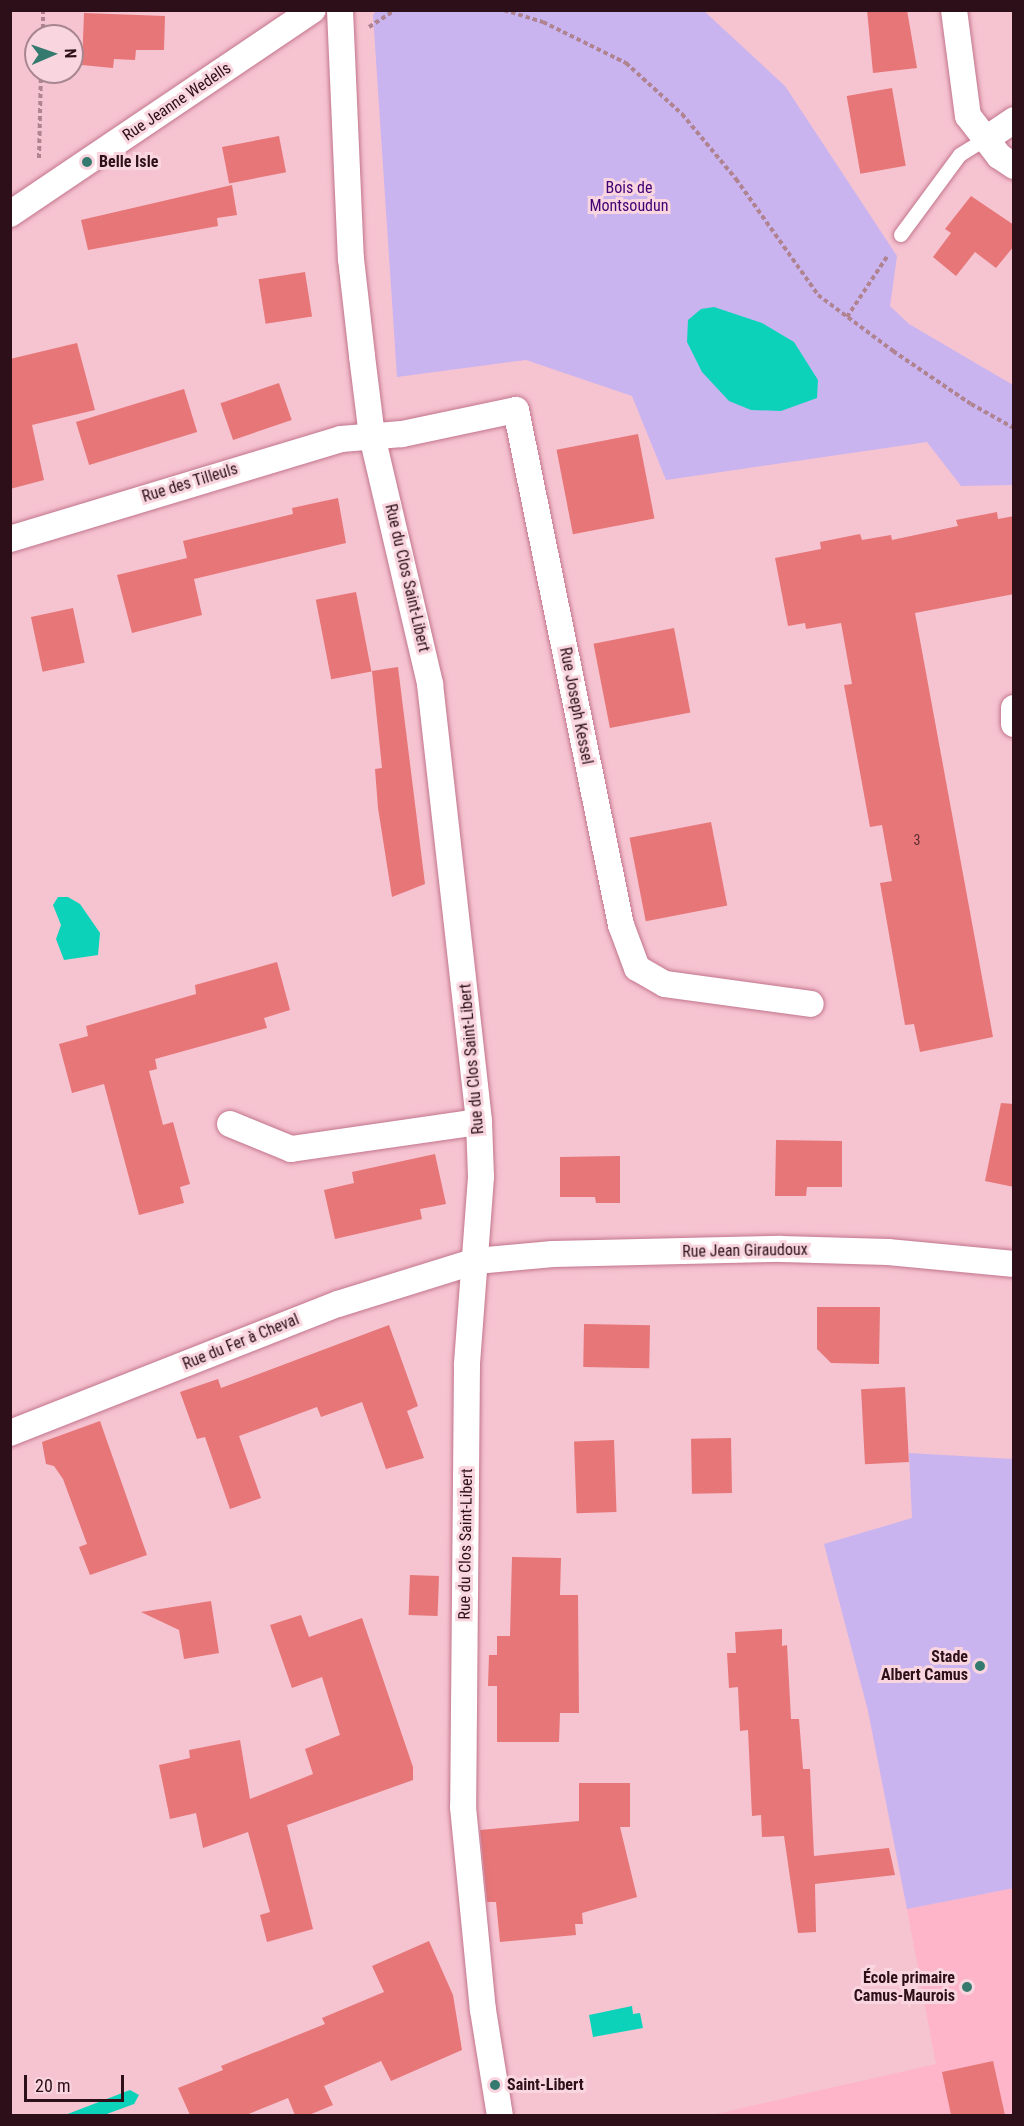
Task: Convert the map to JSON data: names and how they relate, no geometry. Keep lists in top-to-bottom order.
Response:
{
  "streets": {
    "street": [
      "Rue Jeanne Wedells",
      "Rue des Tilleuls",
      "Rue du Clos Saint-Libert",
      "Rue Joseph Kessel",
      "Rue Jean Giraudoux",
      "Rue du Fer à Cheval"
    ]
  },
  "crossings": [
    ["Rue des Tilleuls", "Rue du Clos Saint-Libert"],
    ["Rue des Tilleuls", "Rue Joseph Kessel"],
    ["Rue du Clos Saint-Libert", "Rue Joseph Kessel"],
    ["Rue du Clos Saint-Libert", "Rue Jean Giraudoux"],
    ["Rue du Clos Saint-Libert", "Rue du Fer à Cheval"],
    ["Rue Jean Giraudoux", "Rue du Fer à Cheval"]
  ],
  "parks": ["Bois de Montsoudun"],
  "places": [
    "Belle Isle",
    "Stade Albert Camus",
    "École primaire Camus-Maurois",
    "Saint-Libert"
  ],
  "house_numbers": ["3"],
  "scale_bar": "20 m",
  "north": "right"
}
